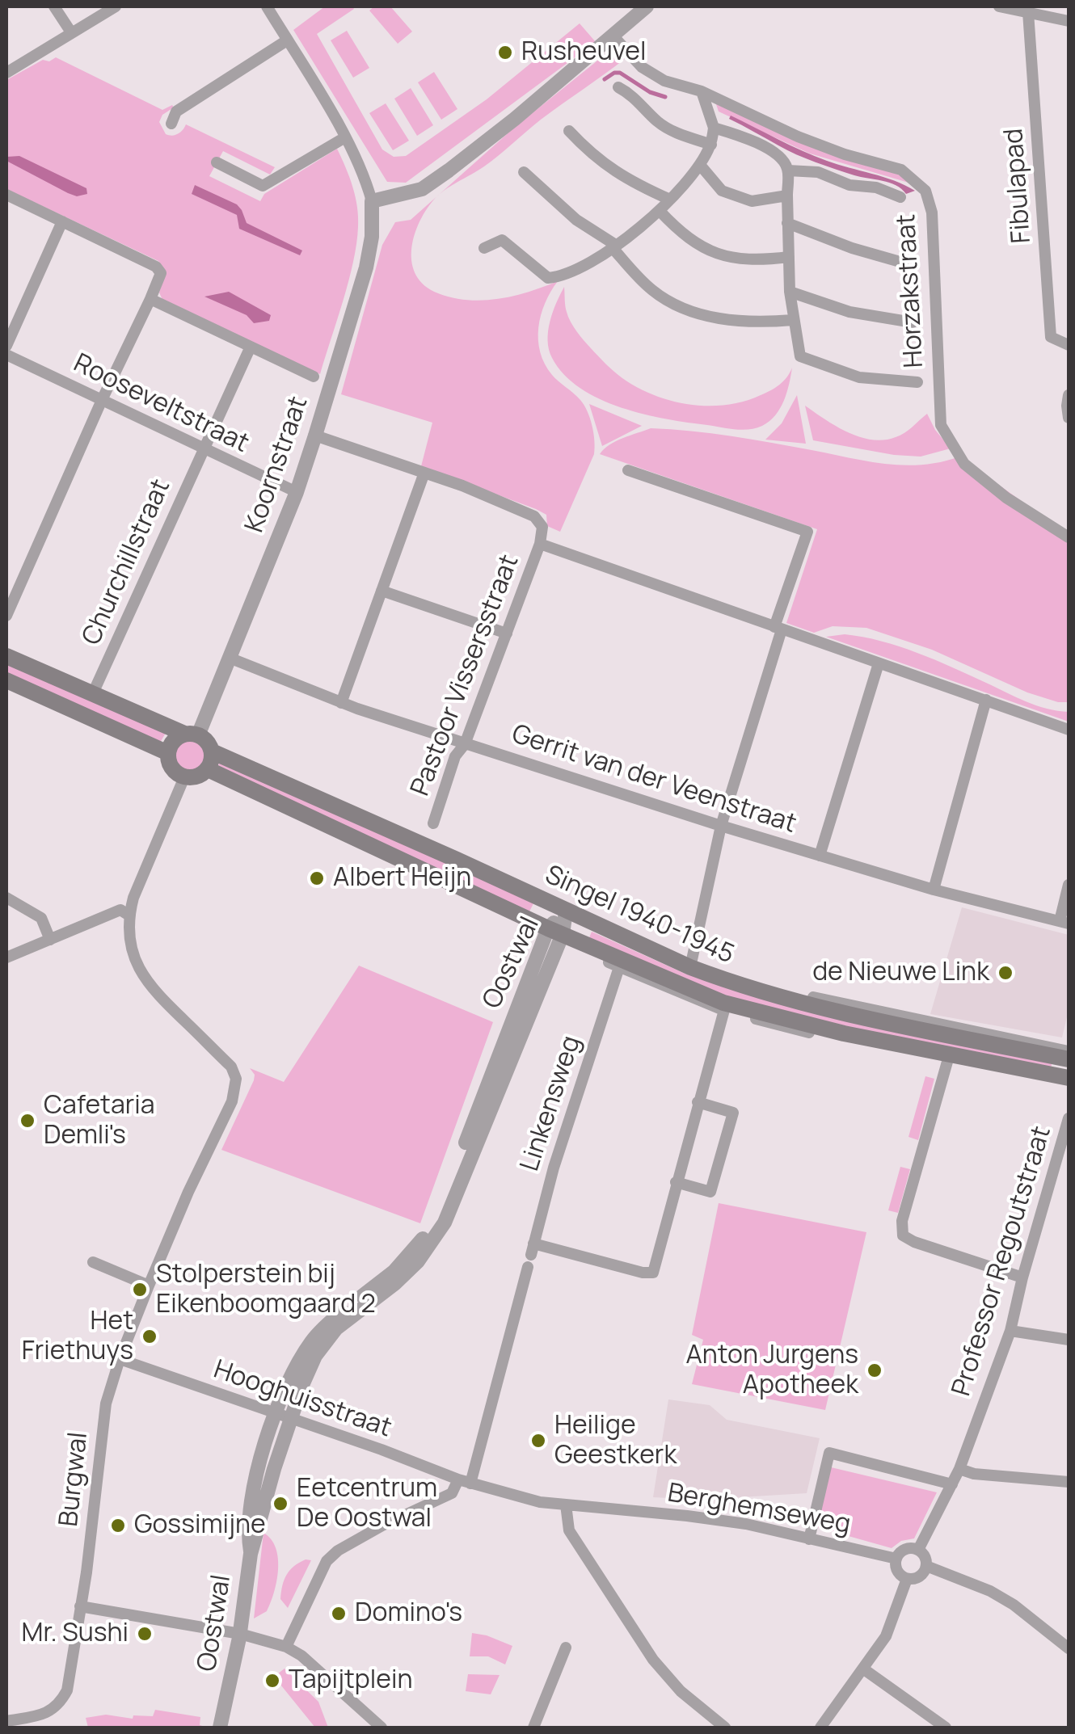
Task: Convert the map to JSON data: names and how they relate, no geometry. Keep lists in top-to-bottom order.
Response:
{
  "streets": {
    "main road": ["Singel 1940-1945"],
    "street": [
      "Fibulapad",
      "Horzakstraat",
      "Rooseveltstraat",
      "Koornstraat",
      "Churchillstraat",
      "Pastoor Vissersstraat",
      "Gerrit van der Veenstraat",
      "Oostwal",
      "Linkensweg",
      "Professor Regoutstraat",
      "Hooghuisstraat",
      "Burgwal",
      "Berghemseweg"
    ]
  },
  "crossings": [
    ["Rooseveltstraat", "Koornstraat"],
    ["Rooseveltstraat", "Churchillstraat"],
    ["Koornstraat", "Gerrit van der Veenstraat"],
    ["Koornstraat", "Singel 1940-1945"],
    ["Pastoor Vissersstraat", "Gerrit van der Veenstraat"],
    ["Singel 1940-1945", "Oostwal"],
    ["Singel 1940-1945", "Linkensweg"],
    ["Oostwal", "Hooghuisstraat"],
    ["Linkensweg", "Hooghuisstraat"],
    ["Linkensweg", "Berghemseweg"],
    ["Professor Regoutstraat", "Berghemseweg"],
    ["Hooghuisstraat", "Burgwal"],
    ["Hooghuisstraat", "Berghemseweg"]
  ],
  "places": [
    "Rusheuvel",
    "Albert Heijn",
    "de Nieuwe Link",
    "Cafetaria Demli's",
    "Stolperstein bij Eikenboomgaard 2",
    "Het Friethuys",
    "Anton Jurgens Apotheek",
    "Heilige Geestkerk",
    "Eetcentrum De Oostwal",
    "Gossimijne",
    "Domino's",
    "Mr. Sushi",
    "Tapijtplein"
  ]
}
